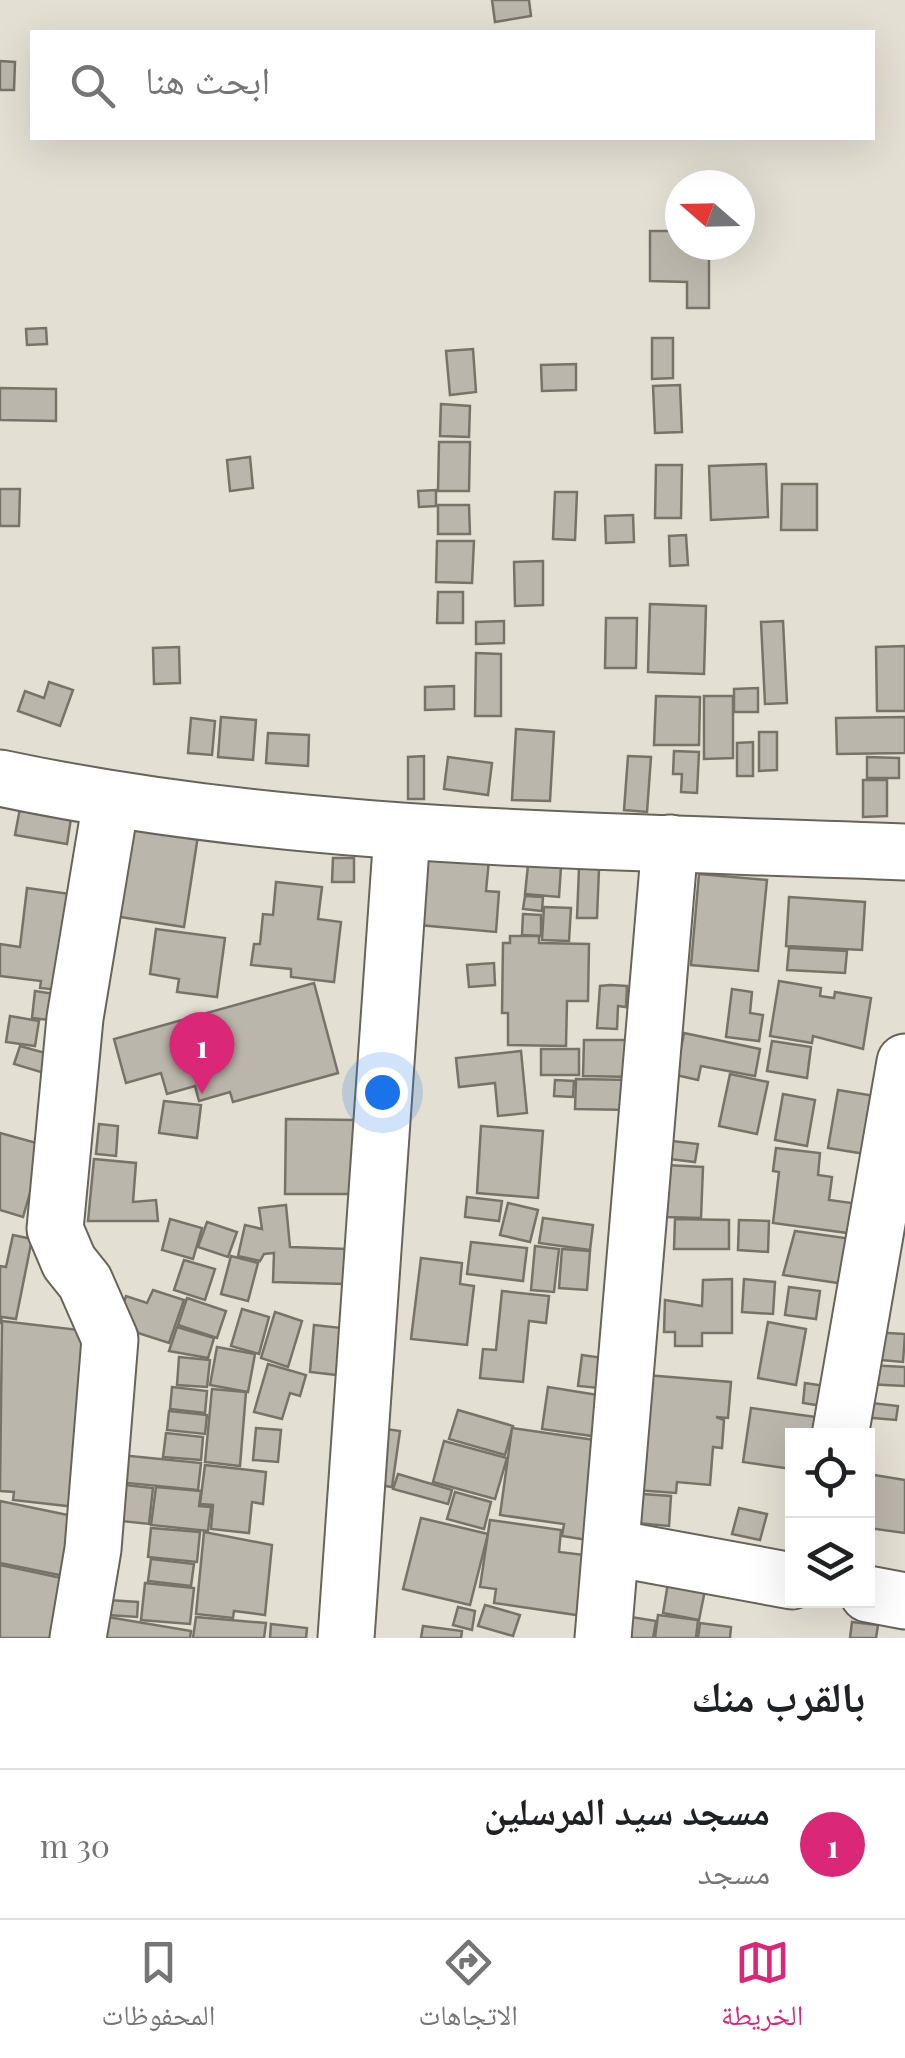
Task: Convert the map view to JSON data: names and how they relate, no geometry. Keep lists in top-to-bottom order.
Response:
{
  "north": "left",
  "page": {
    "search": "ابحث هنا",
    "pins": "1",
    "heading": "بالقرب منك",
    "list": [
      {
        "mark": "1",
        "name": "مسجد سيد المرسلين",
        "note": "مسجد",
        "value": "30 m"
      }
    ],
    "nav": ["الخريطة", "الاتجاهات", "المحفوظات"]
  }
}
